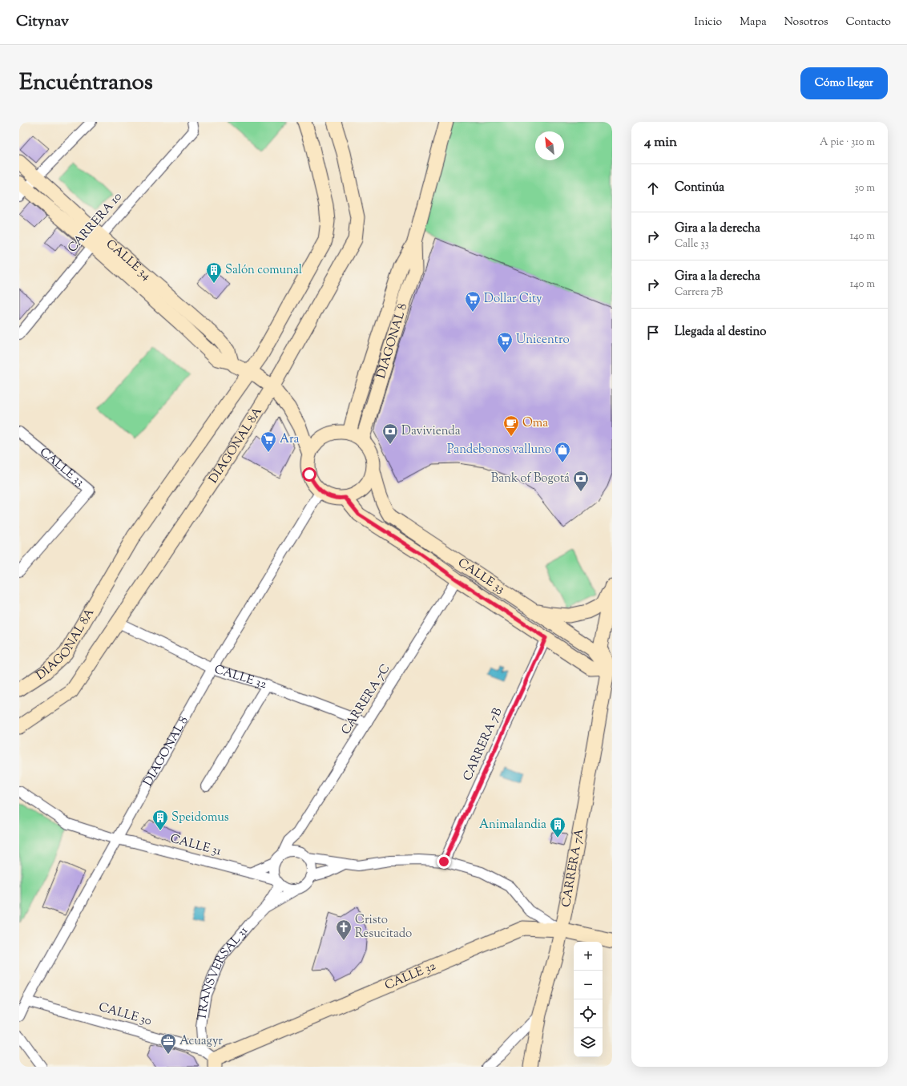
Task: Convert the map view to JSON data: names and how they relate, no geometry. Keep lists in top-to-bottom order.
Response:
{
  "streets": {
    "street": [
      "CARRERA 10",
      "CALLE 34",
      "DIAGONAL 8",
      "DIAGONAL 8A",
      "CALLE 33",
      "CALLE 32",
      "CARRERA 7C",
      "CARRERA 7B",
      "CALLE 31",
      "CARRERA 7A",
      "TRANSVERSAL 31",
      "CALLE 30"
    ]
  },
  "crossings": [
    ["CARRERA 10", "CALLE 34"],
    ["CALLE 34", "DIAGONAL 8"],
    ["CALLE 34", "DIAGONAL 8A"],
    ["CALLE 34", "CALLE 33"],
    ["DIAGONAL 8", "CALLE 33"],
    ["DIAGONAL 8", "CALLE 32"],
    ["DIAGONAL 8", "CALLE 31"],
    ["DIAGONAL 8", "CALLE 30"],
    ["DIAGONAL 8A", "CALLE 32"],
    ["CALLE 33", "CARRERA 7C"],
    ["CALLE 33", "CARRERA 7B"],
    ["CALLE 33", "CARRERA 7A"],
    ["CALLE 32", "CARRERA 7C"],
    ["CALLE 32", "CARRERA 7A"],
    ["CALLE 32", "CALLE 30"],
    ["CARRERA 7C", "CALLE 31"],
    ["CARRERA 7C", "TRANSVERSAL 31"],
    ["CALLE 31", "TRANSVERSAL 31"],
    ["TRANSVERSAL 31", "CALLE 30"]
  ],
  "places": {
    "building": ["Salón comunal", "Speidomus", "Animalandia"],
    "supermarket": ["Dollar City", "Unicentro", "Ara"],
    "cafe": ["Oma"],
    "bank": ["Davivienda", "Bank of Bogotá"],
    "shop": ["Pandebonos valluno"],
    "church": ["Cristo Resucitado"],
    "office": ["Acuagyr"]
  },
  "north": "top left",
  "page": {
    "header": "Citynav",
    "nav": [
      "Inicio",
      "Mapa",
      "Nosotros",
      "Contacto"
    ],
    "title": "Encuéntranos",
    "buttons": "Cómo llegar",
    "heading": ["4 min", "A pie · 310 m"],
    "list": [
      ["Continúa", "30 m"],
      ["Gira a la derecha", "Calle 33", "140 m"],
      ["Gira a la derecha", "Carrera 7B", "140 m"],
      "Llegada al destino"
    ],
    "map_buttons": ["+", "−"]
  }
}
